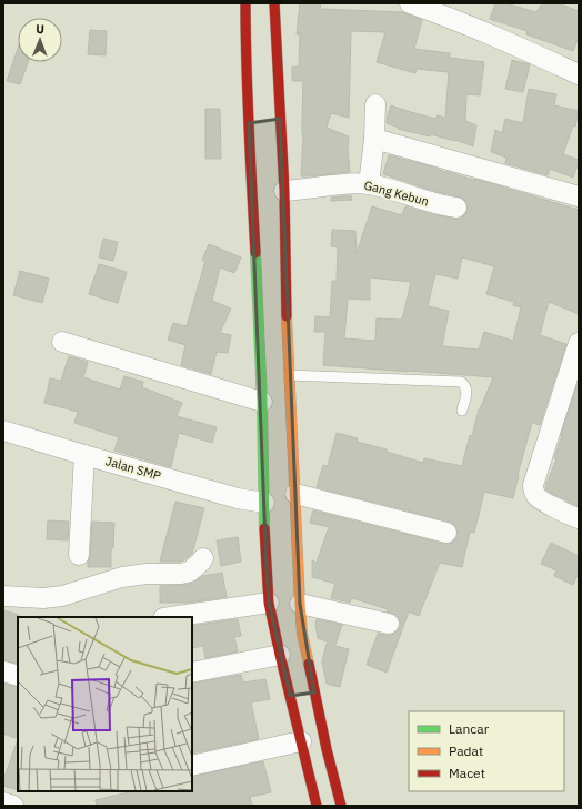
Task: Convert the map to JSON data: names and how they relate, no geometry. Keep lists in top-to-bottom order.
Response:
{
  "streets": {
    "street": ["Gang Kebun", "Jalan SMP"]
  },
  "legend": ["Lancar", "Padat", "Macet"],
  "north": "top"
}
